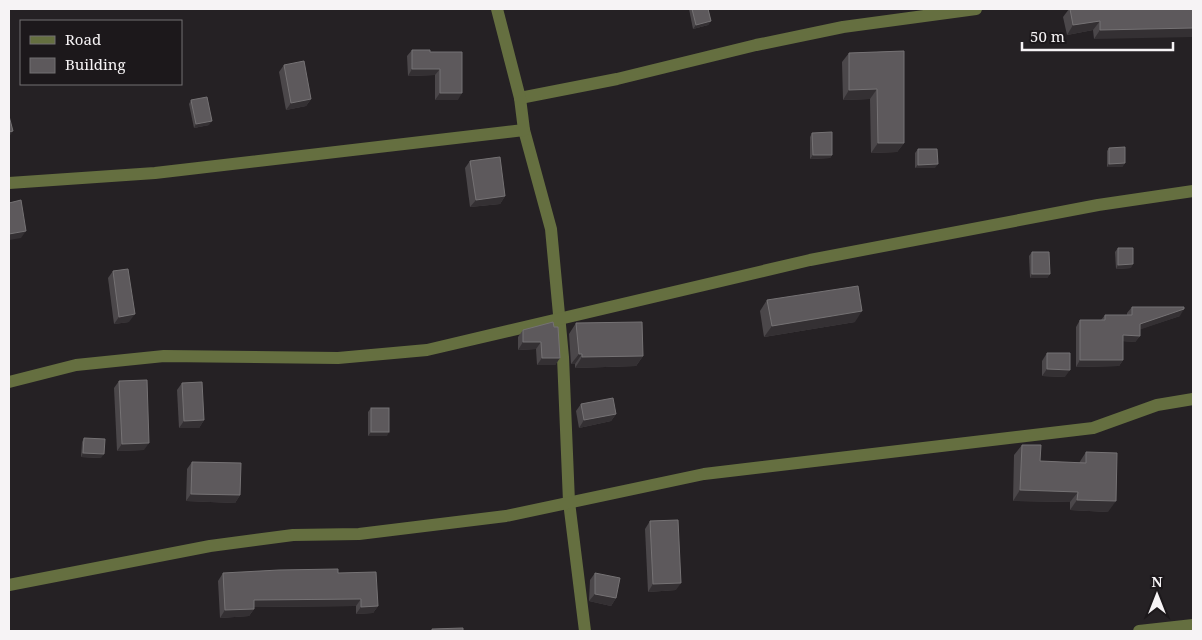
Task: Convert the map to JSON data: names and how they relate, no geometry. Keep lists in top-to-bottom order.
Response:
{
  "legend": ["Road", "Building"],
  "scale_bar": "50 m",
  "north": "top"
}
